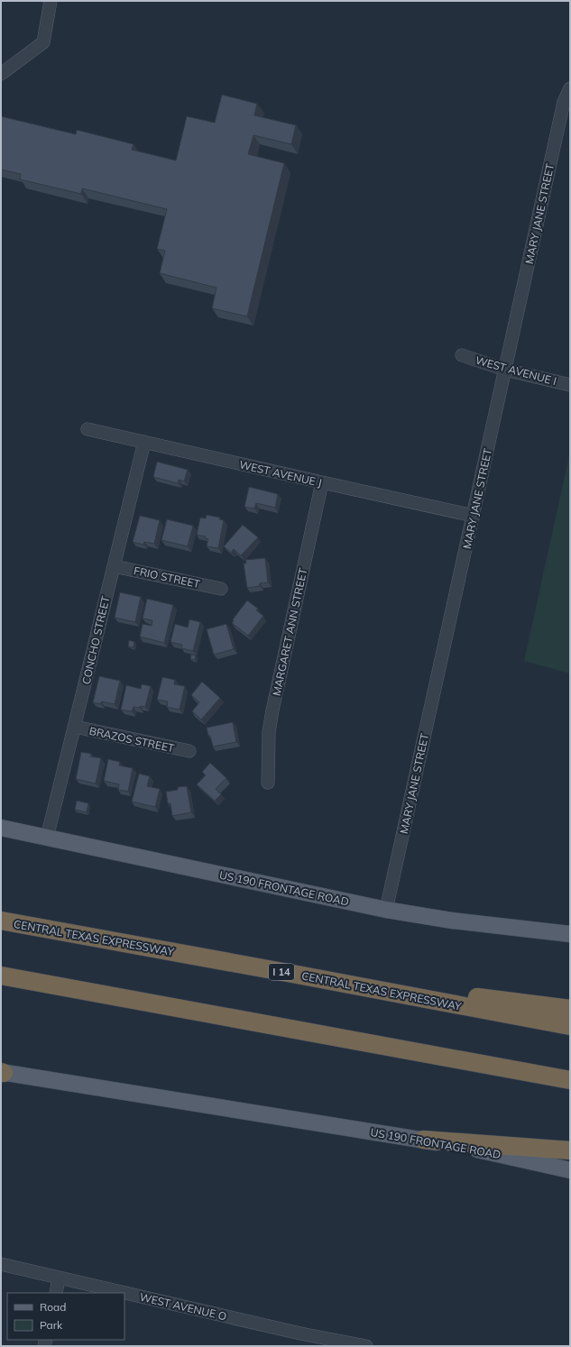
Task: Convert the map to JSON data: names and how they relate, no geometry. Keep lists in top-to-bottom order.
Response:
{
  "streets": {
    "highway": ["CENTRAL TEXAS EXPRESSWAY", "I 14"],
    "main road": ["US 190 FRONTAGE ROAD"],
    "street": [
      "MARY JANE STREET",
      "WEST AVENUE I",
      "WEST AVENUE J",
      "FRIO STREET",
      "MARGARET ANN STREET",
      "CONCHO STREET",
      "BRAZOS STREET",
      "WEST AVENUE O"
    ]
  },
  "crossings": [
    ["MARY JANE STREET", "WEST AVENUE I"],
    ["MARY JANE STREET", "WEST AVENUE J"],
    ["MARY JANE STREET", "US 190 FRONTAGE ROAD"],
    ["WEST AVENUE J", "MARGARET ANN STREET"],
    ["WEST AVENUE J", "CONCHO STREET"],
    ["FRIO STREET", "CONCHO STREET"],
    ["CONCHO STREET", "BRAZOS STREET"],
    ["CONCHO STREET", "US 190 FRONTAGE ROAD"]
  ],
  "legend": ["Road", "Park"]
}
